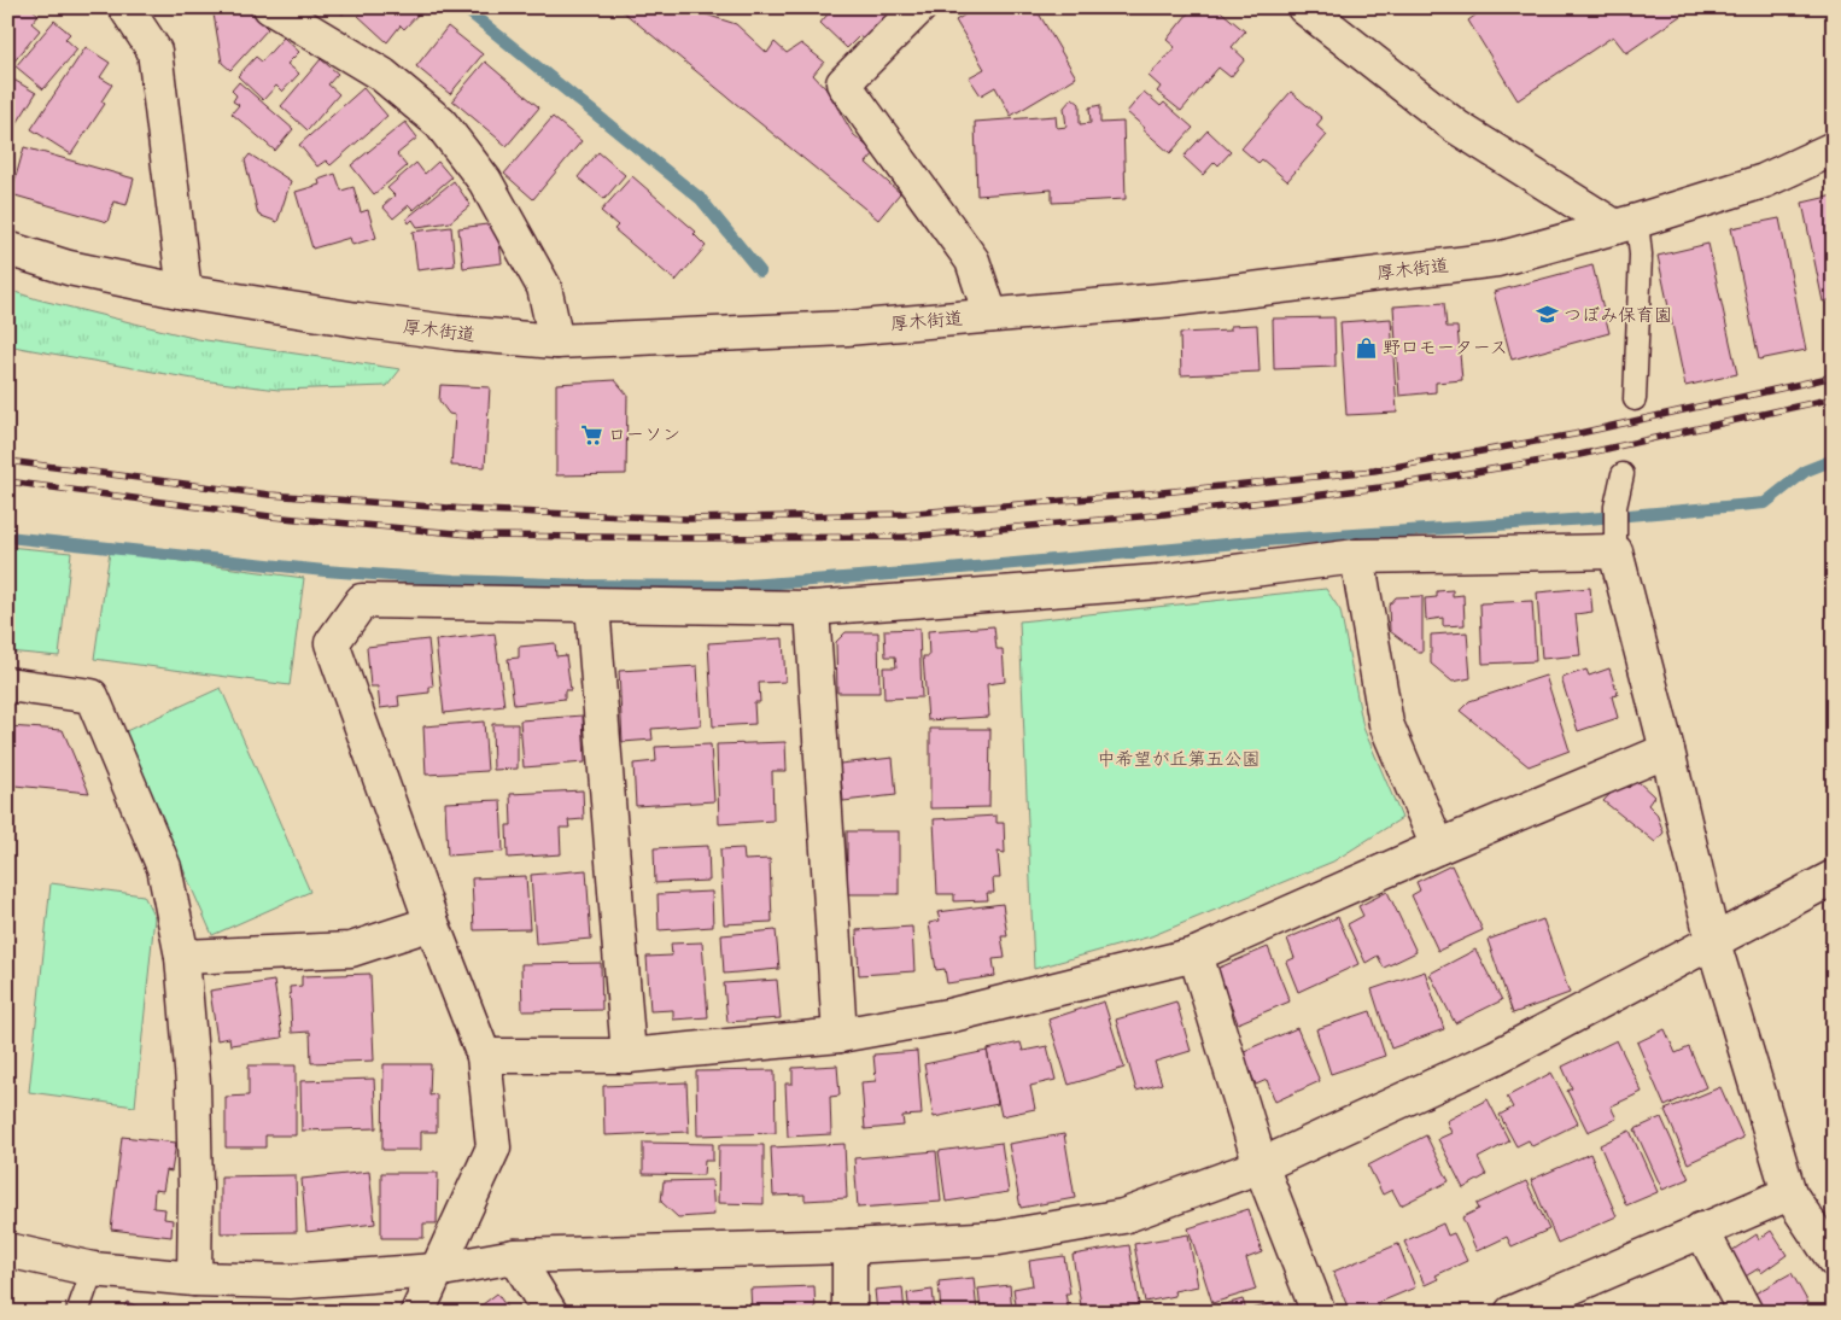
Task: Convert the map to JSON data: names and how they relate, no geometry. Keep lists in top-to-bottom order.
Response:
{
  "streets": {
    "street": ["厚木街道"]
  },
  "parks": ["中希望が丘第五公園"],
  "places": {
    "school or university": ["つぼみ保育園"],
    "shop": ["野口モータース"],
    "supermarket": ["ローソン"]
  }
}
